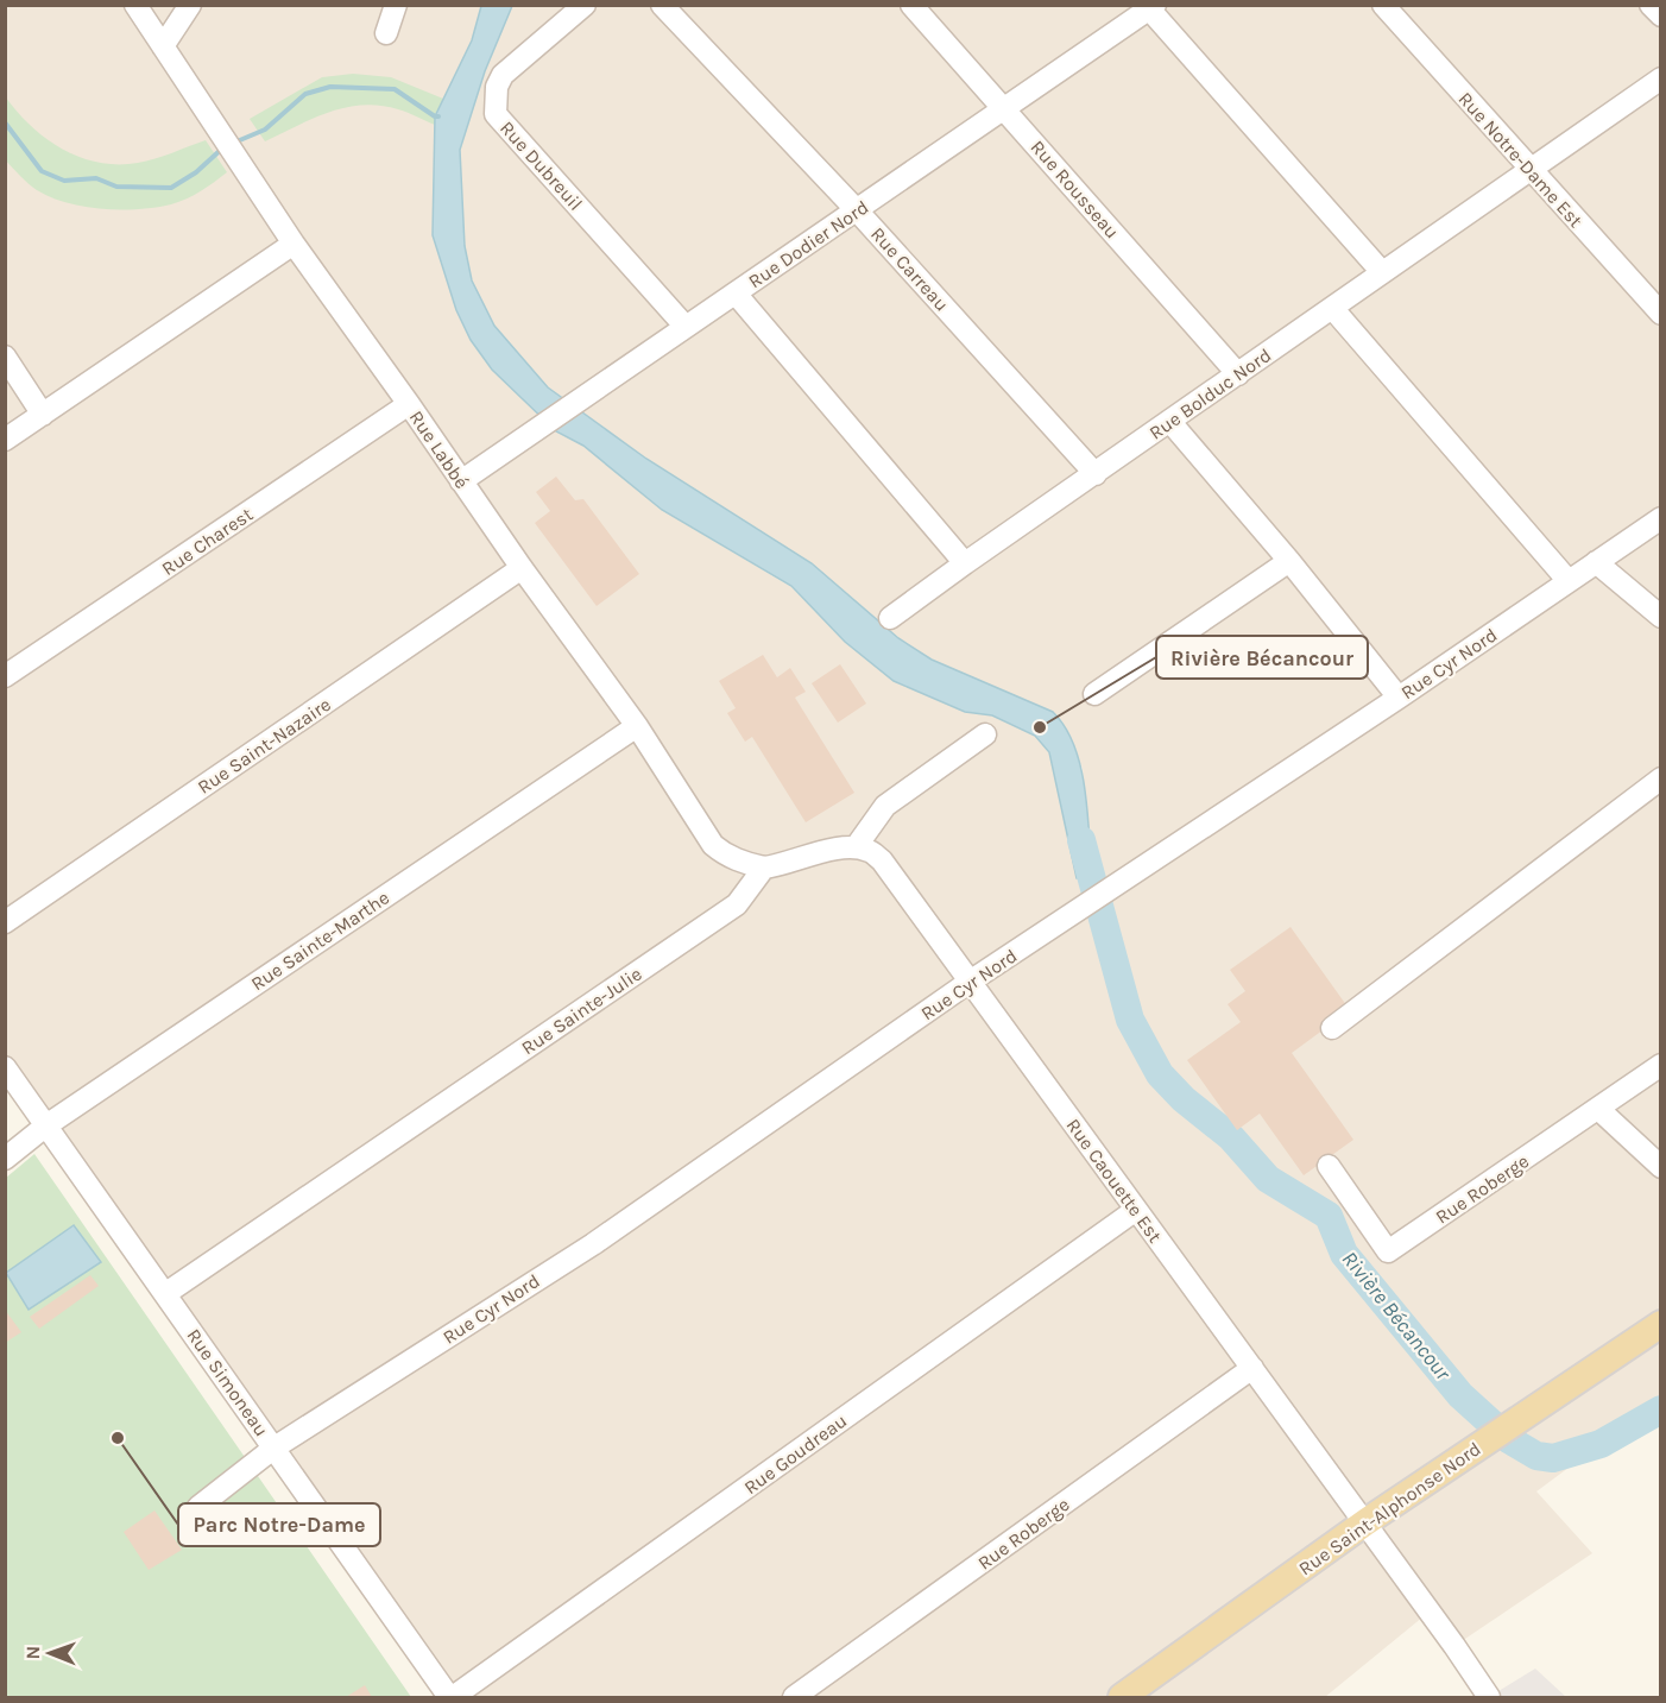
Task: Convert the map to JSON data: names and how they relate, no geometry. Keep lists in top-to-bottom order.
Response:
{
  "streets": {
    "main road": ["Rue Saint-Alphonse Nord"],
    "street": [
      "Rue Notre-Dame Est",
      "Rue Dubreuil",
      "Rue Rousseau",
      "Rue Dodier Nord",
      "Rue Carreau",
      "Rue Bolduc Nord",
      "Rue Labbé",
      "Rue Charest",
      "Rue Cyr Nord",
      "Rue Saint-Nazaire",
      "Rue Sainte-Marthe",
      "Rue Sainte-Julie",
      "Rue Caouette Est",
      "Rue Roberge",
      "Rue Simoneau",
      "Rue Goudreau"
    ]
  },
  "crossings": [
    ["Rue Notre-Dame Est", "Rue Bolduc Nord"],
    ["Rue Dubreuil", "Rue Dodier Nord"],
    ["Rue Rousseau", "Rue Dodier Nord"],
    ["Rue Rousseau", "Rue Bolduc Nord"],
    ["Rue Dodier Nord", "Rue Carreau"],
    ["Rue Dodier Nord", "Rue Labbé"],
    ["Rue Carreau", "Rue Bolduc Nord"],
    ["Rue Labbé", "Rue Charest"],
    ["Rue Labbé", "Rue Saint-Nazaire"],
    ["Rue Labbé", "Rue Sainte-Marthe"],
    ["Rue Labbé", "Rue Sainte-Julie"],
    ["Rue Cyr Nord", "Rue Caouette Est"],
    ["Rue Cyr Nord", "Rue Simoneau"],
    ["Rue Sainte-Marthe", "Rue Simoneau"],
    ["Rue Sainte-Julie", "Rue Simoneau"],
    ["Rue Caouette Est", "Rue Roberge"],
    ["Rue Caouette Est", "Rue Goudreau"],
    ["Rue Caouette Est", "Rue Saint-Alphonse Nord"],
    ["Rue Simoneau", "Rue Goudreau"]
  ],
  "water": ["Rivière Bécancour"],
  "places": ["Rivière Bécancour", "Parc Notre-Dame"],
  "north": "left"
}
